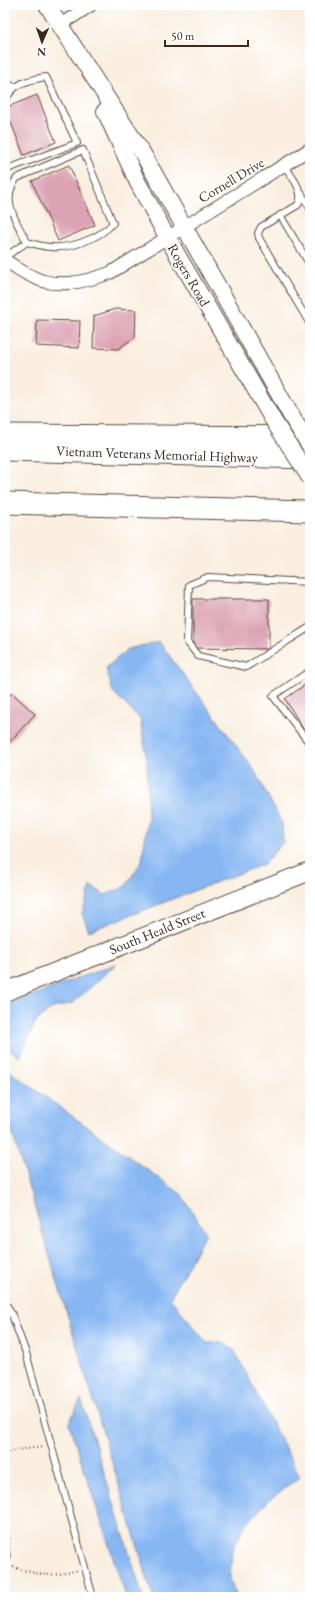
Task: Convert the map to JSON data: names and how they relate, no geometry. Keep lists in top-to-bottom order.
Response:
{
  "streets": {
    "highway": ["Vietnam Veterans Memorial Highway"],
    "main road": ["South Heald Street"],
    "street": ["Cornell Drive", "Rogers Road"]
  },
  "crossings": [
    ["Cornell Drive", "Rogers Road"]
  ],
  "scale_bar": "50 m",
  "north": "bottom"
}
